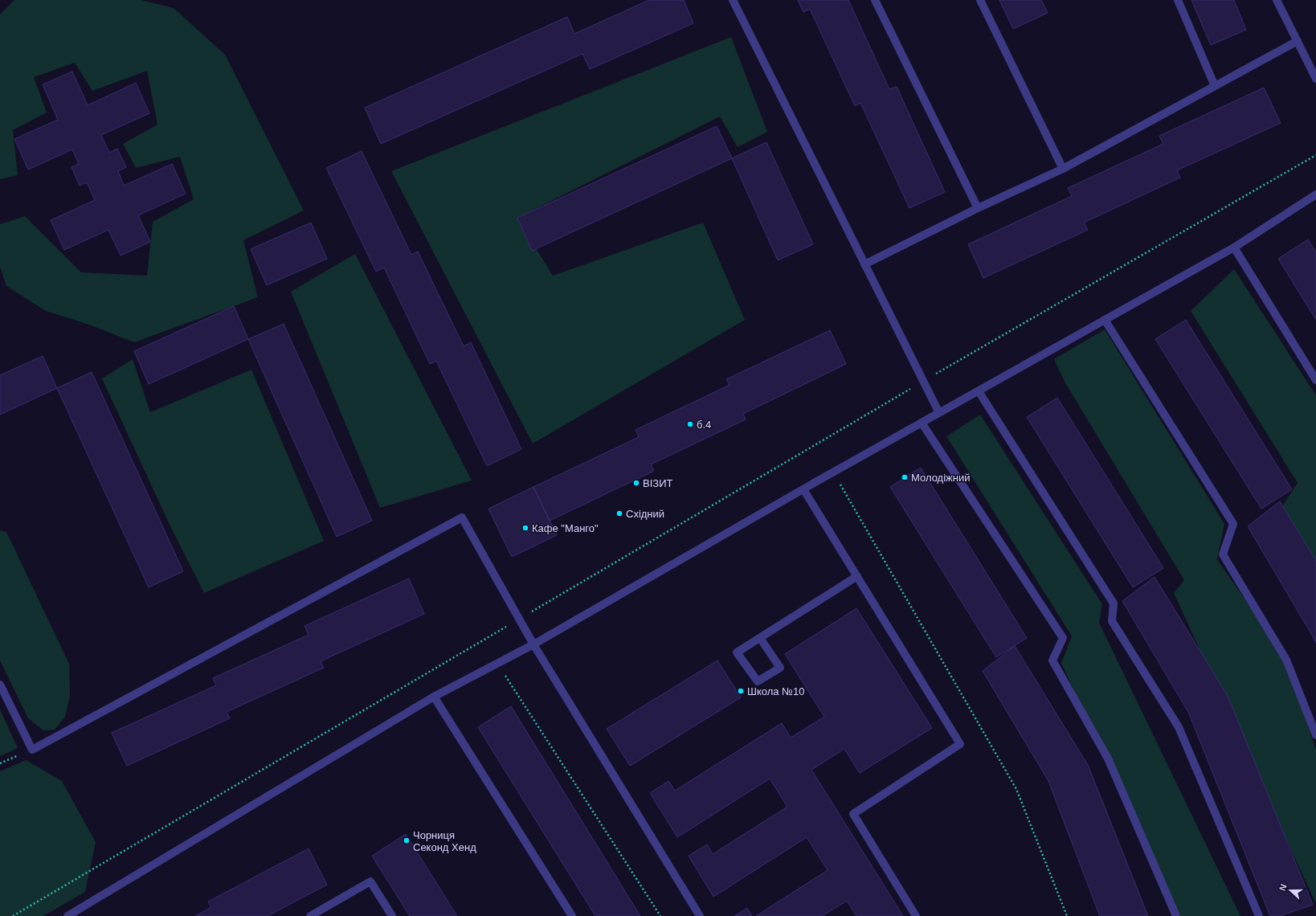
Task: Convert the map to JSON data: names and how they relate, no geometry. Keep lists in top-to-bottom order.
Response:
{
  "places": [
    "б.4",
    "Молодіжний",
    "ВІЗИТ",
    "Східний",
    "Кафе \"Манго\"",
    "Школа №10",
    "Чорниця Секонд Хенд"
  ],
  "north": "left"
}
